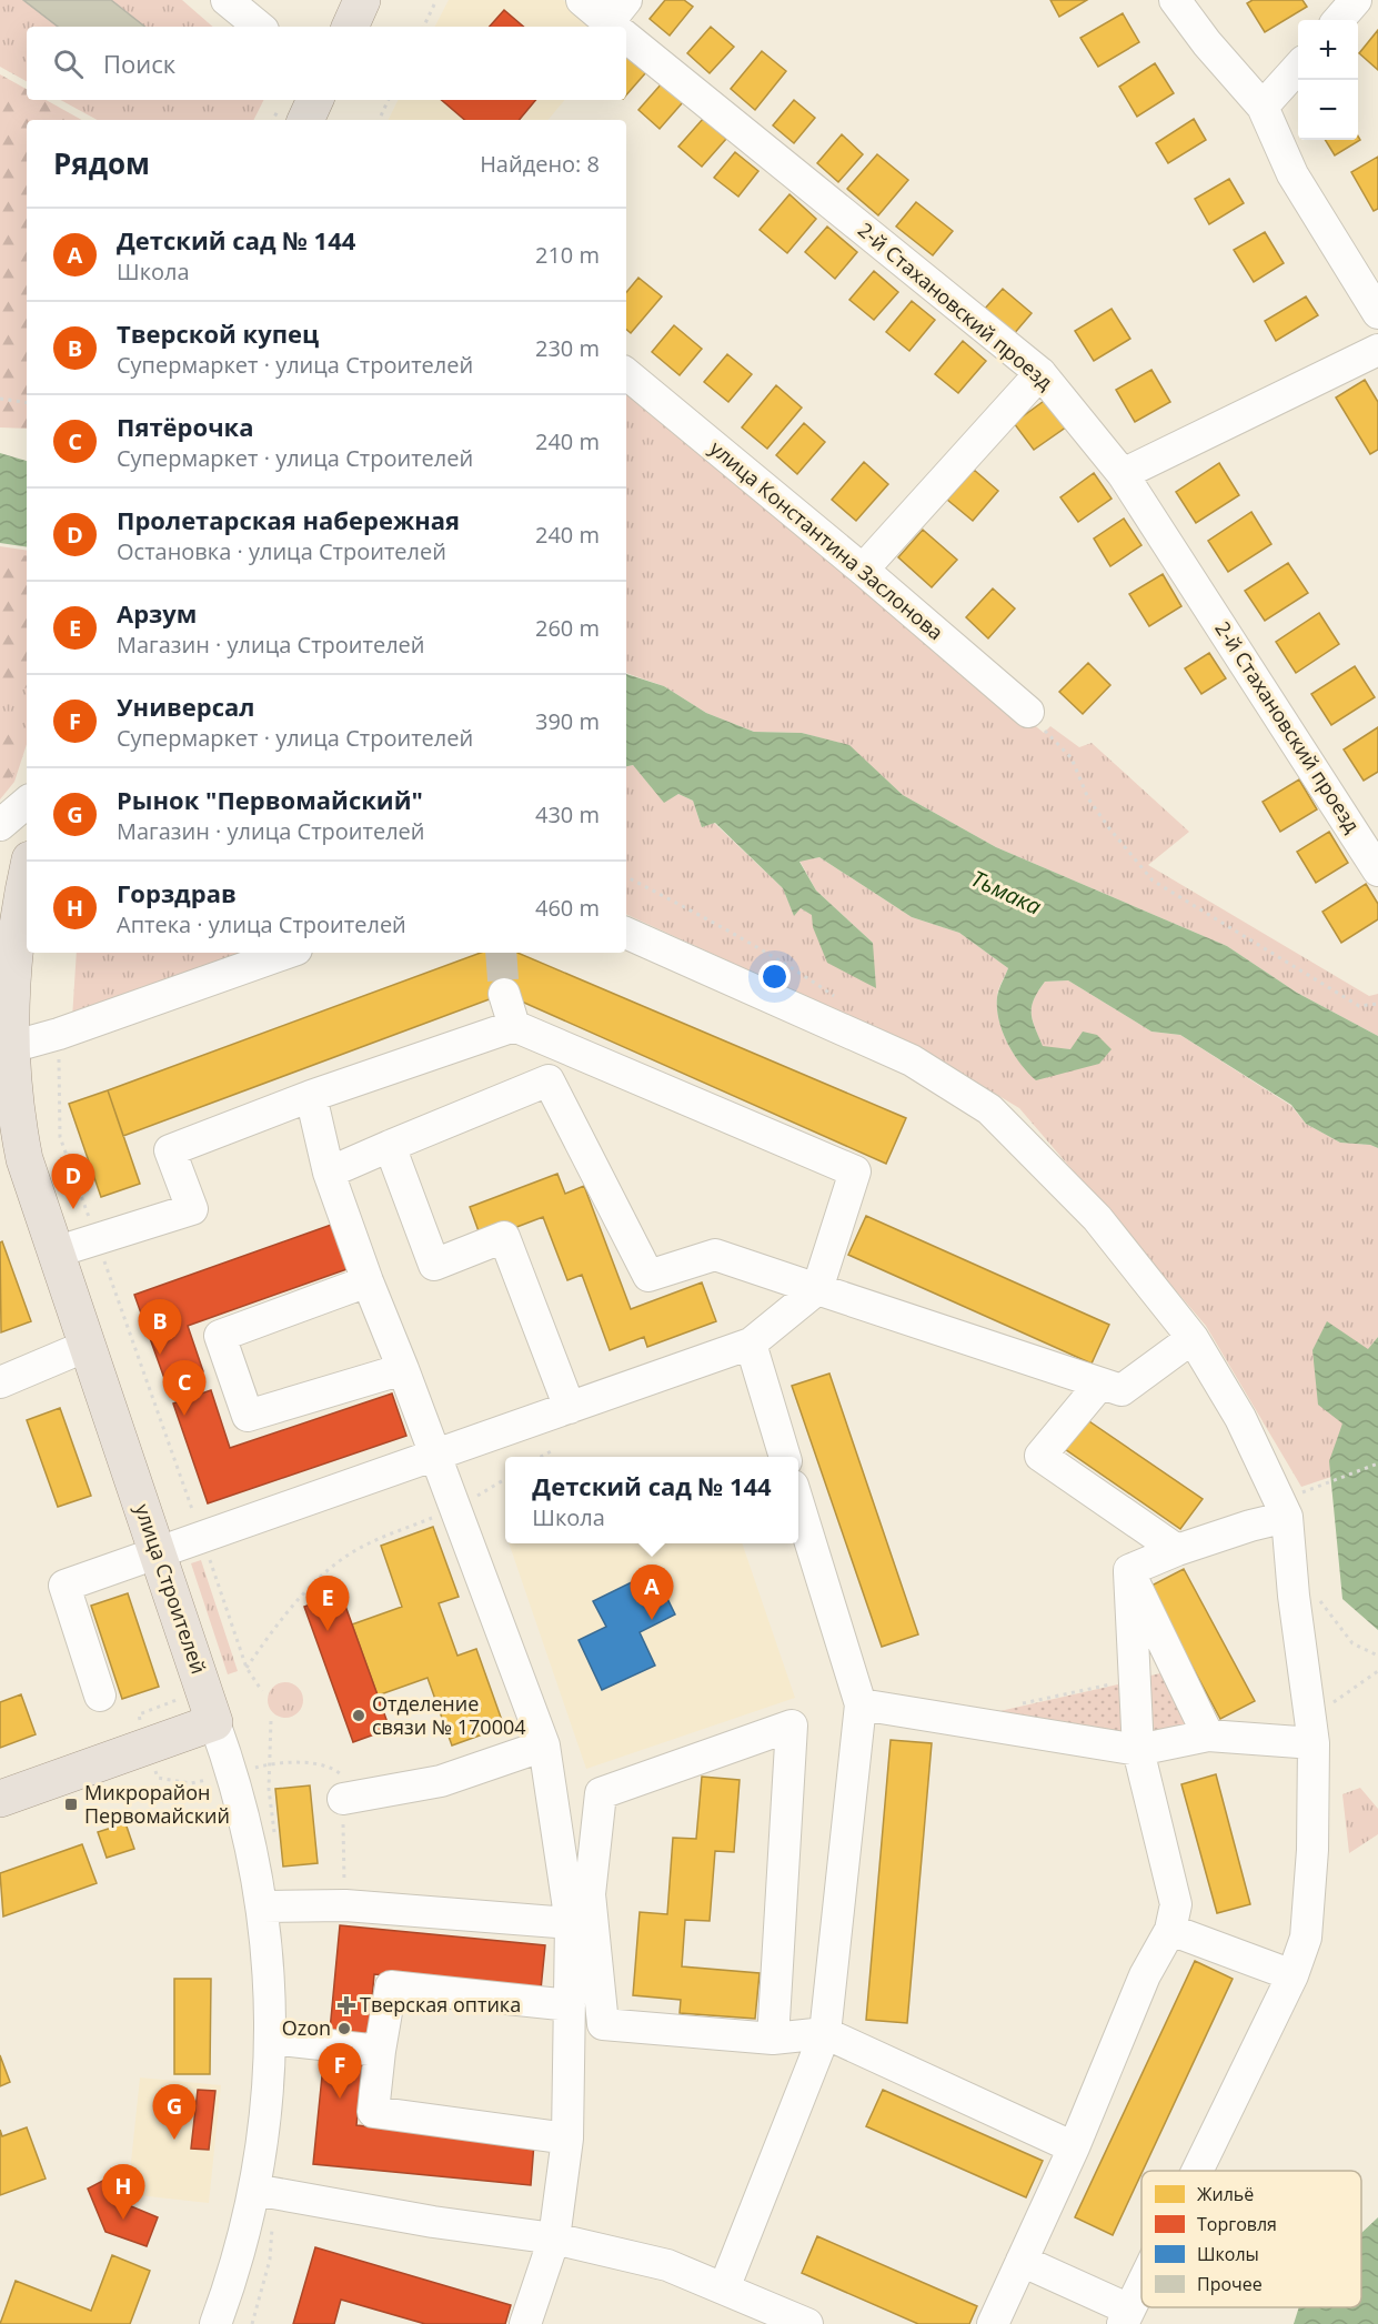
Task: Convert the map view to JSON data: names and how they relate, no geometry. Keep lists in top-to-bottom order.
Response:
{
  "streets": {
    "main road": ["улица Строителей"],
    "street": ["2-й Стахановский проезд", "улица Константина Заслонова"]
  },
  "water": ["Тьмака"],
  "places": {
    "other": ["Отделение связи № 170004", "Ozon"],
    "transit": ["Микрорайон Первомайский"],
    "health": ["Тверская оптика"]
  },
  "legend": [
    "Жильё",
    "Торговля",
    "Школы",
    "Прочее"
  ],
  "page": {
    "map_buttons": ["+", "−"],
    "search": "Поиск",
    "heading": ["Рядом", "Найдено: 8"],
    "list": [
      {
        "mark": "A",
        "name": "Детский сад № 144",
        "note": "Школа",
        "value": "210 m"
      },
      {
        "mark": "B",
        "name": "Тверской купец",
        "note": "Супермаркет · улица Строителей",
        "value": "230 m"
      },
      {
        "mark": "C",
        "name": "Пятёрочка",
        "note": "Супермаркет · улица Строителей",
        "value": "240 m"
      },
      {
        "mark": "D",
        "name": "Пролетарская набережная",
        "note": "Остановка · улица Строителей",
        "value": "240 m"
      },
      {
        "mark": "E",
        "name": "Арзум",
        "note": "Магазин · улица Строителей",
        "value": "260 m"
      },
      {
        "mark": "F",
        "name": "Универсал",
        "note": "Супермаркет · улица Строителей",
        "value": "390 m"
      },
      {
        "mark": "G",
        "name": "Рынок \"Первомайский\"",
        "note": "Магазин · улица Строителей",
        "value": "430 m"
      },
      {
        "mark": "H",
        "name": "Горздрав",
        "note": "Аптека · улица Строителей",
        "value": "460 m"
      }
    ],
    "pins": [
      "D",
      "B",
      "C",
      "A",
      "E",
      "F",
      "G",
      "H"
    ],
    "popup": ["Детский сад № 144", "Школа"]
  }
}
